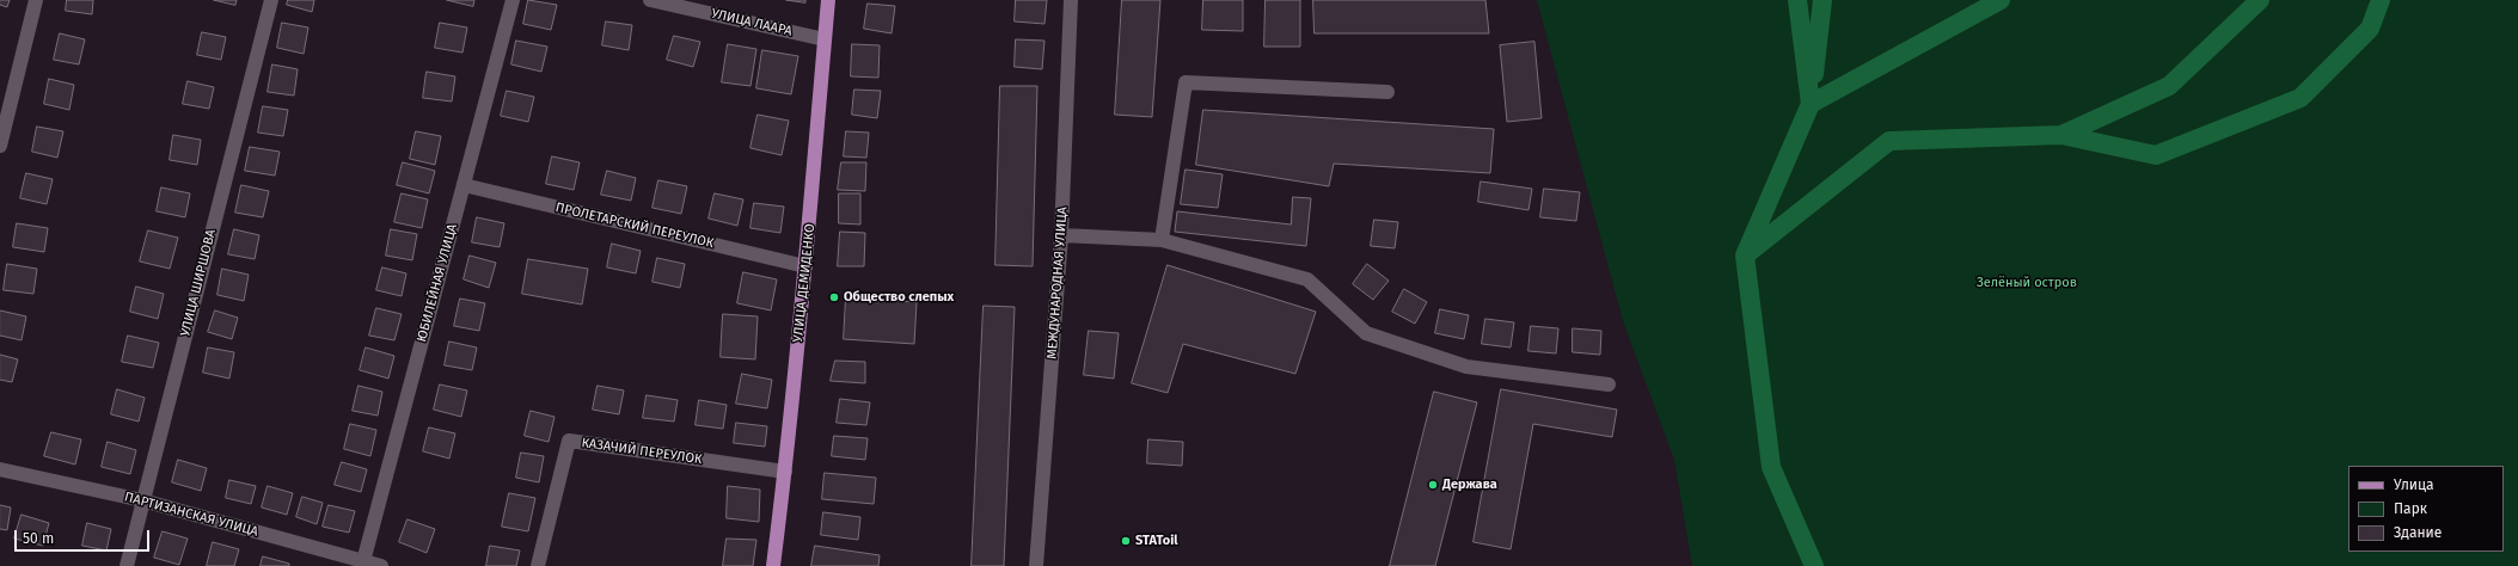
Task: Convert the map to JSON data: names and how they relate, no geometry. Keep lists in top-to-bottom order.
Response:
{
  "streets": {
    "main road": ["УЛИЦА ДЕМИДЕНКО"],
    "street": [
      "УЛИЦА ЛААРА",
      "ПРОЛЕТАРСКИЙ ПЕРЕУЛОК",
      "УЛИЦА ШИРШОВА",
      "ЮБИЛЕЙНАЯ УЛИЦА",
      "МЕЖДУНАРОДНАЯ УЛИЦА",
      "КАЗАЧИЙ ПЕРЕУЛОК",
      "ПАРТИЗАНСКАЯ УЛИЦА"
    ]
  },
  "crossings": [
    ["УЛИЦА ЛААРА", "УЛИЦА ДЕМИДЕНКО"],
    ["ПРОЛЕТАРСКИЙ ПЕРЕУЛОК", "ЮБИЛЕЙНАЯ УЛИЦА"],
    ["ПРОЛЕТАРСКИЙ ПЕРЕУЛОК", "УЛИЦА ДЕМИДЕНКО"],
    ["УЛИЦА ШИРШОВА", "ПАРТИЗАНСКАЯ УЛИЦА"],
    ["ЮБИЛЕЙНАЯ УЛИЦА", "ПАРТИЗАНСКАЯ УЛИЦА"],
    ["УЛИЦА ДЕМИДЕНКО", "КАЗАЧИЙ ПЕРЕУЛОК"]
  ],
  "parks": ["Зелёный остров"],
  "places": ["Общество слепых", "Держава", "STAToil"],
  "legend": ["Улица", "Парк", "Здание"],
  "scale_bar": "50 m"
}
